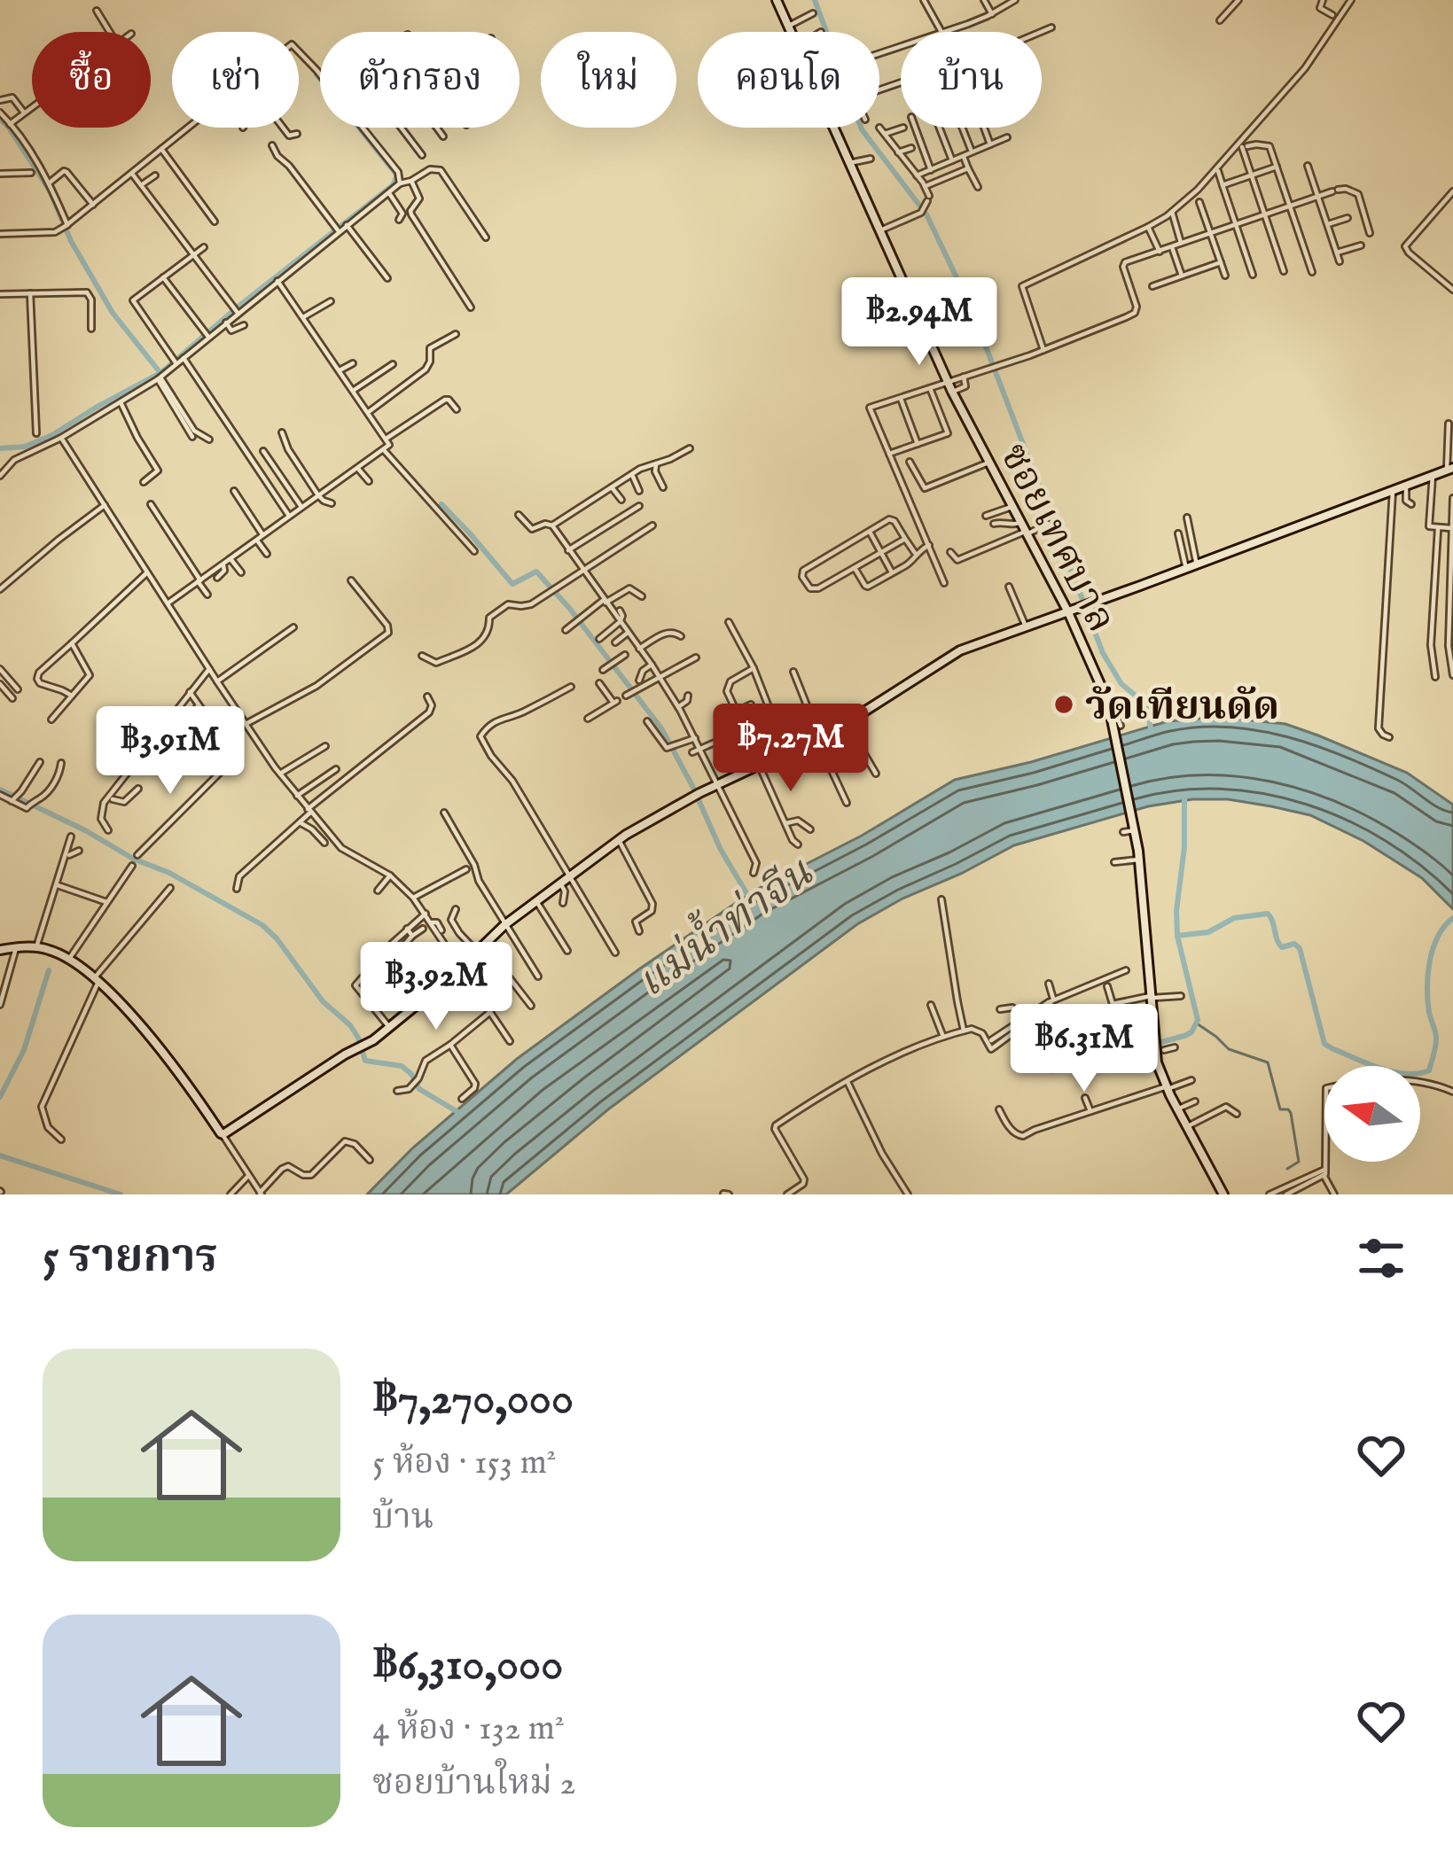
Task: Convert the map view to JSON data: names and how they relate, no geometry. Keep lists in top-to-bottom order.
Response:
{
  "streets": {
    "street": ["ซอยเทศบาล"]
  },
  "water": ["แม่น้ำท่าจีน"],
  "places": ["วัดเทียนดัด"],
  "north": "left",
  "page": {
    "chip": [
      "ซื้อ",
      "เช่า",
      "ตัวกรอง",
      "ใหม่",
      "คอนโด",
      "บ้าน"
    ],
    "price": [
      "฿2.94M",
      "฿7.27M",
      "฿3.91M",
      "฿3.92M",
      "฿6.31M"
    ],
    "heading": "5 รายการ",
    "list": [
      {
        "name": "฿7,270,000",
        "note": "5 ห้อง · 153 m² · บ้าน"
      },
      {
        "name": "฿6,310,000",
        "note": "4 ห้อง · 132 m² · ซอยบ้านใหม่ 2"
      }
    ]
  }
}
